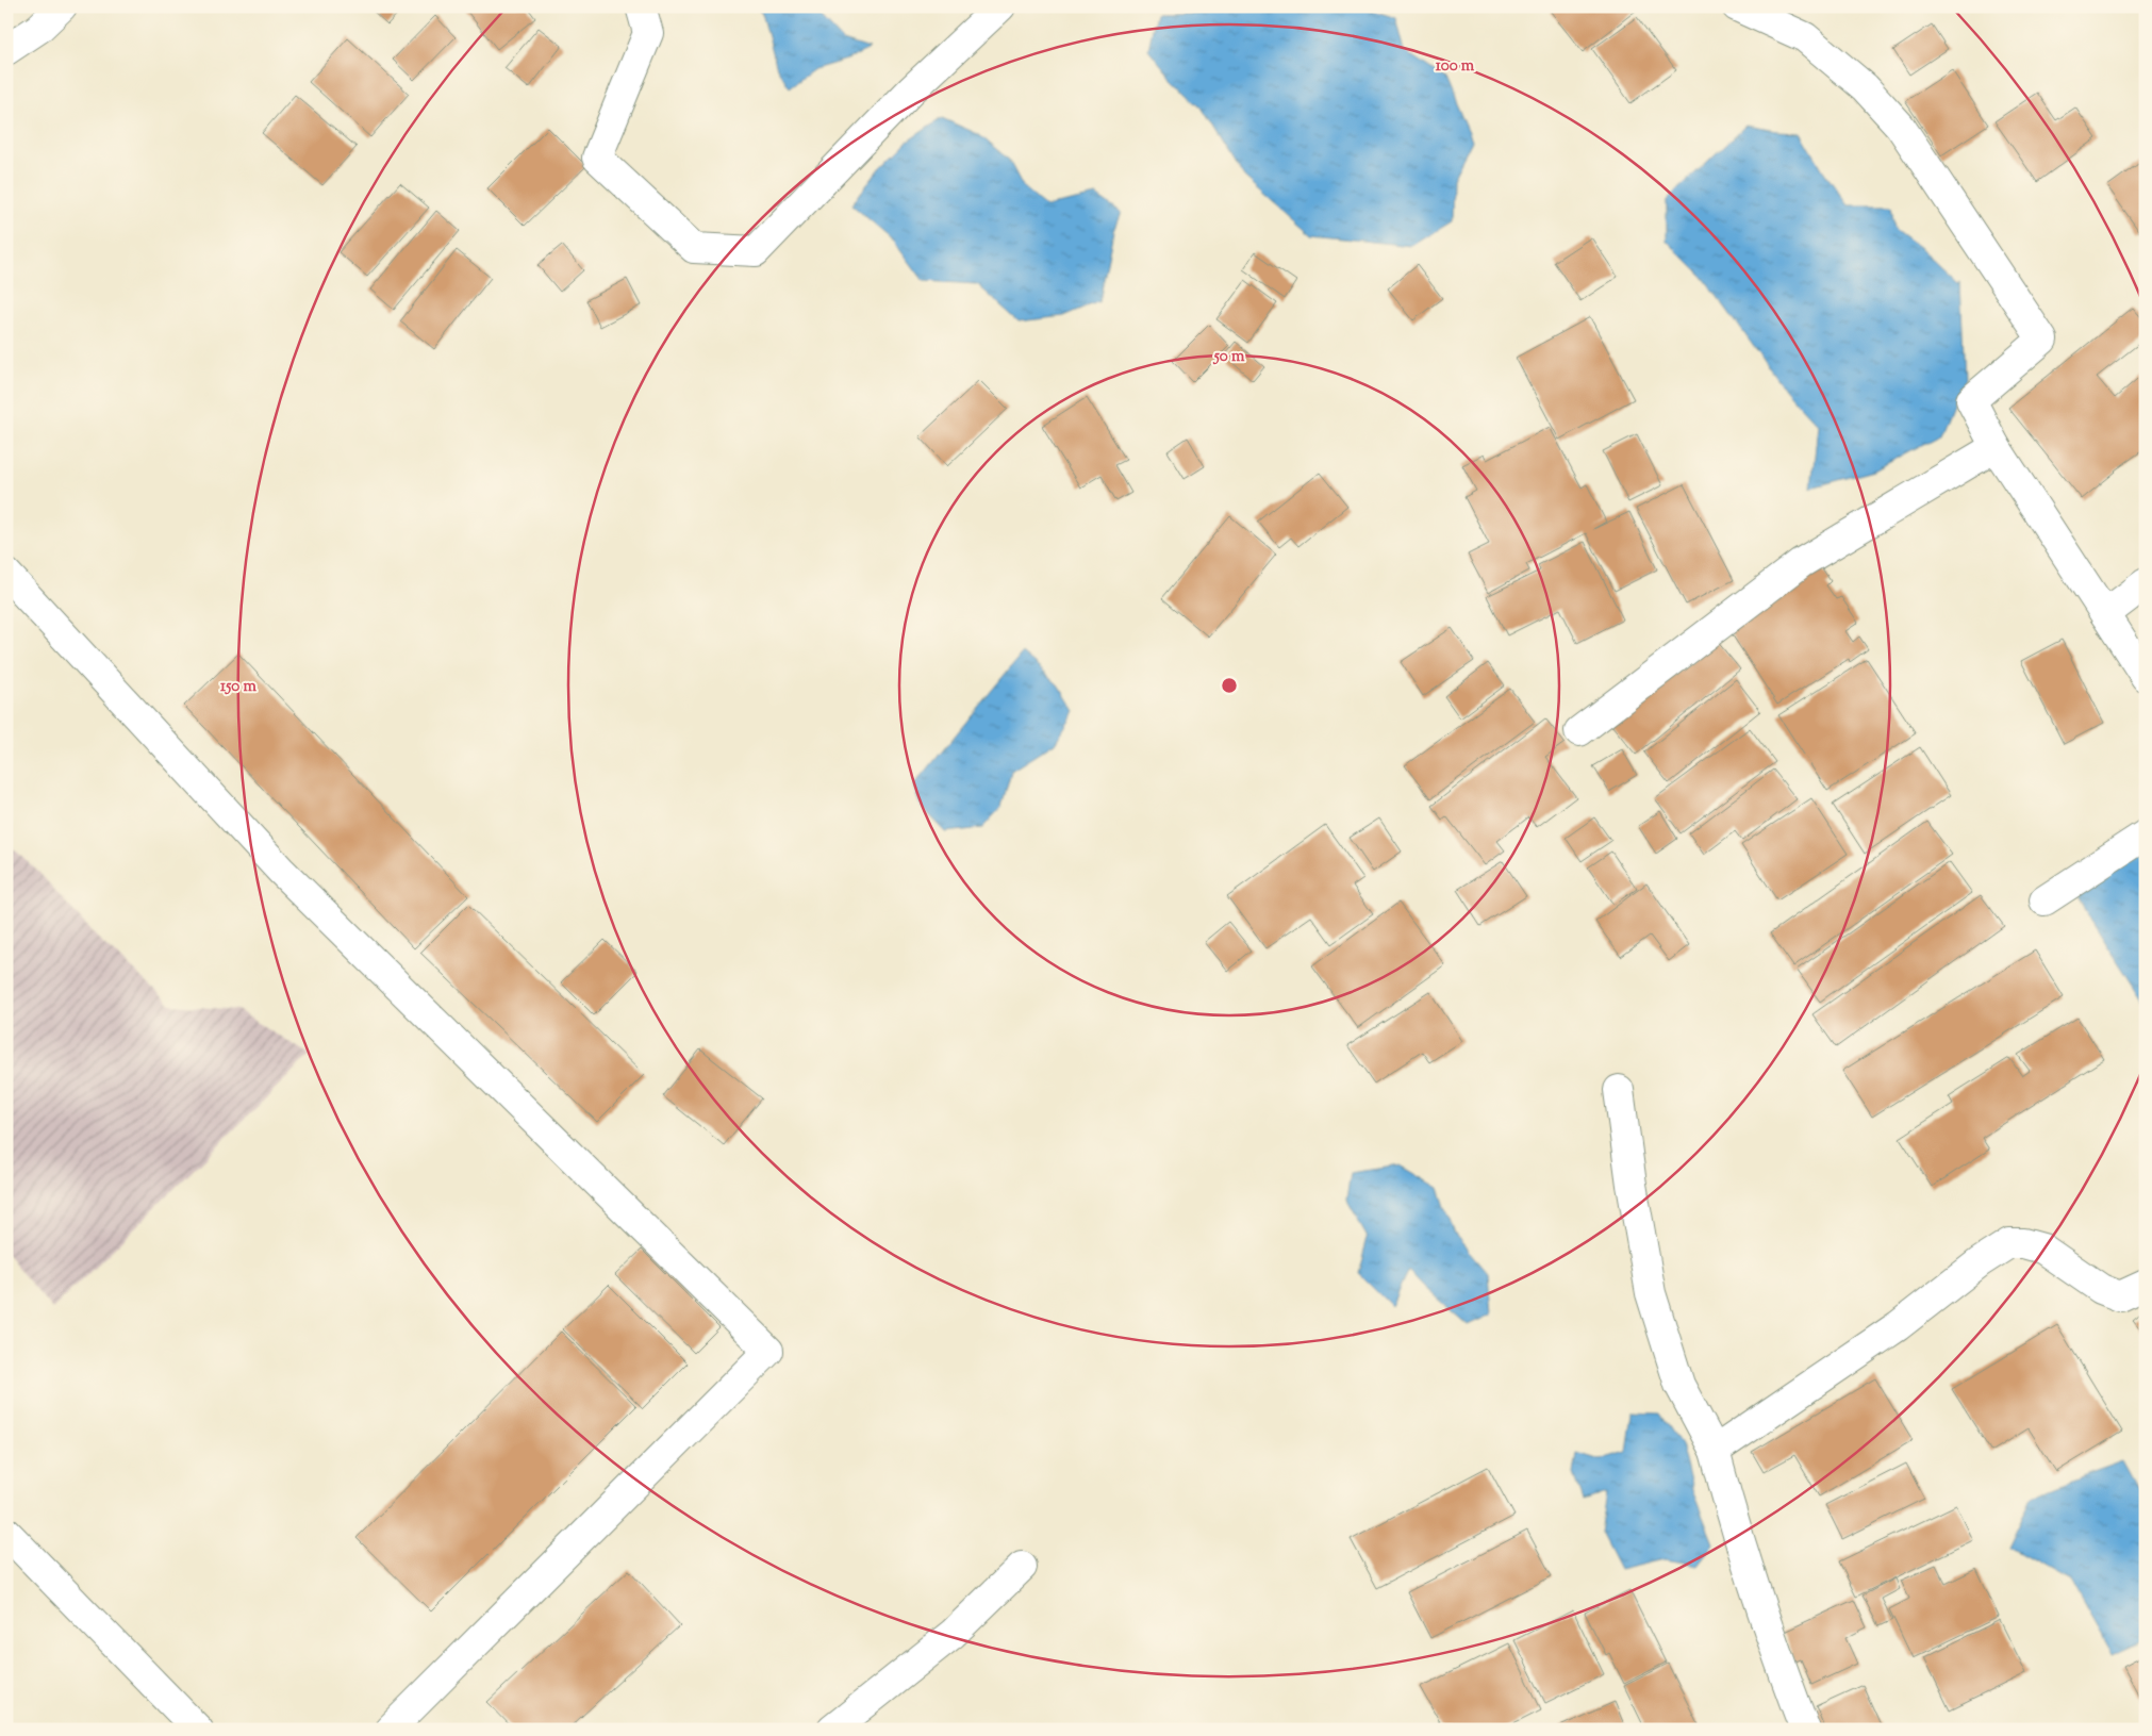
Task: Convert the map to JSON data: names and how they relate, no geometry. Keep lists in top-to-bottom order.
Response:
{
  "rings": ["100 m", "50 m", "150 m"]
}
